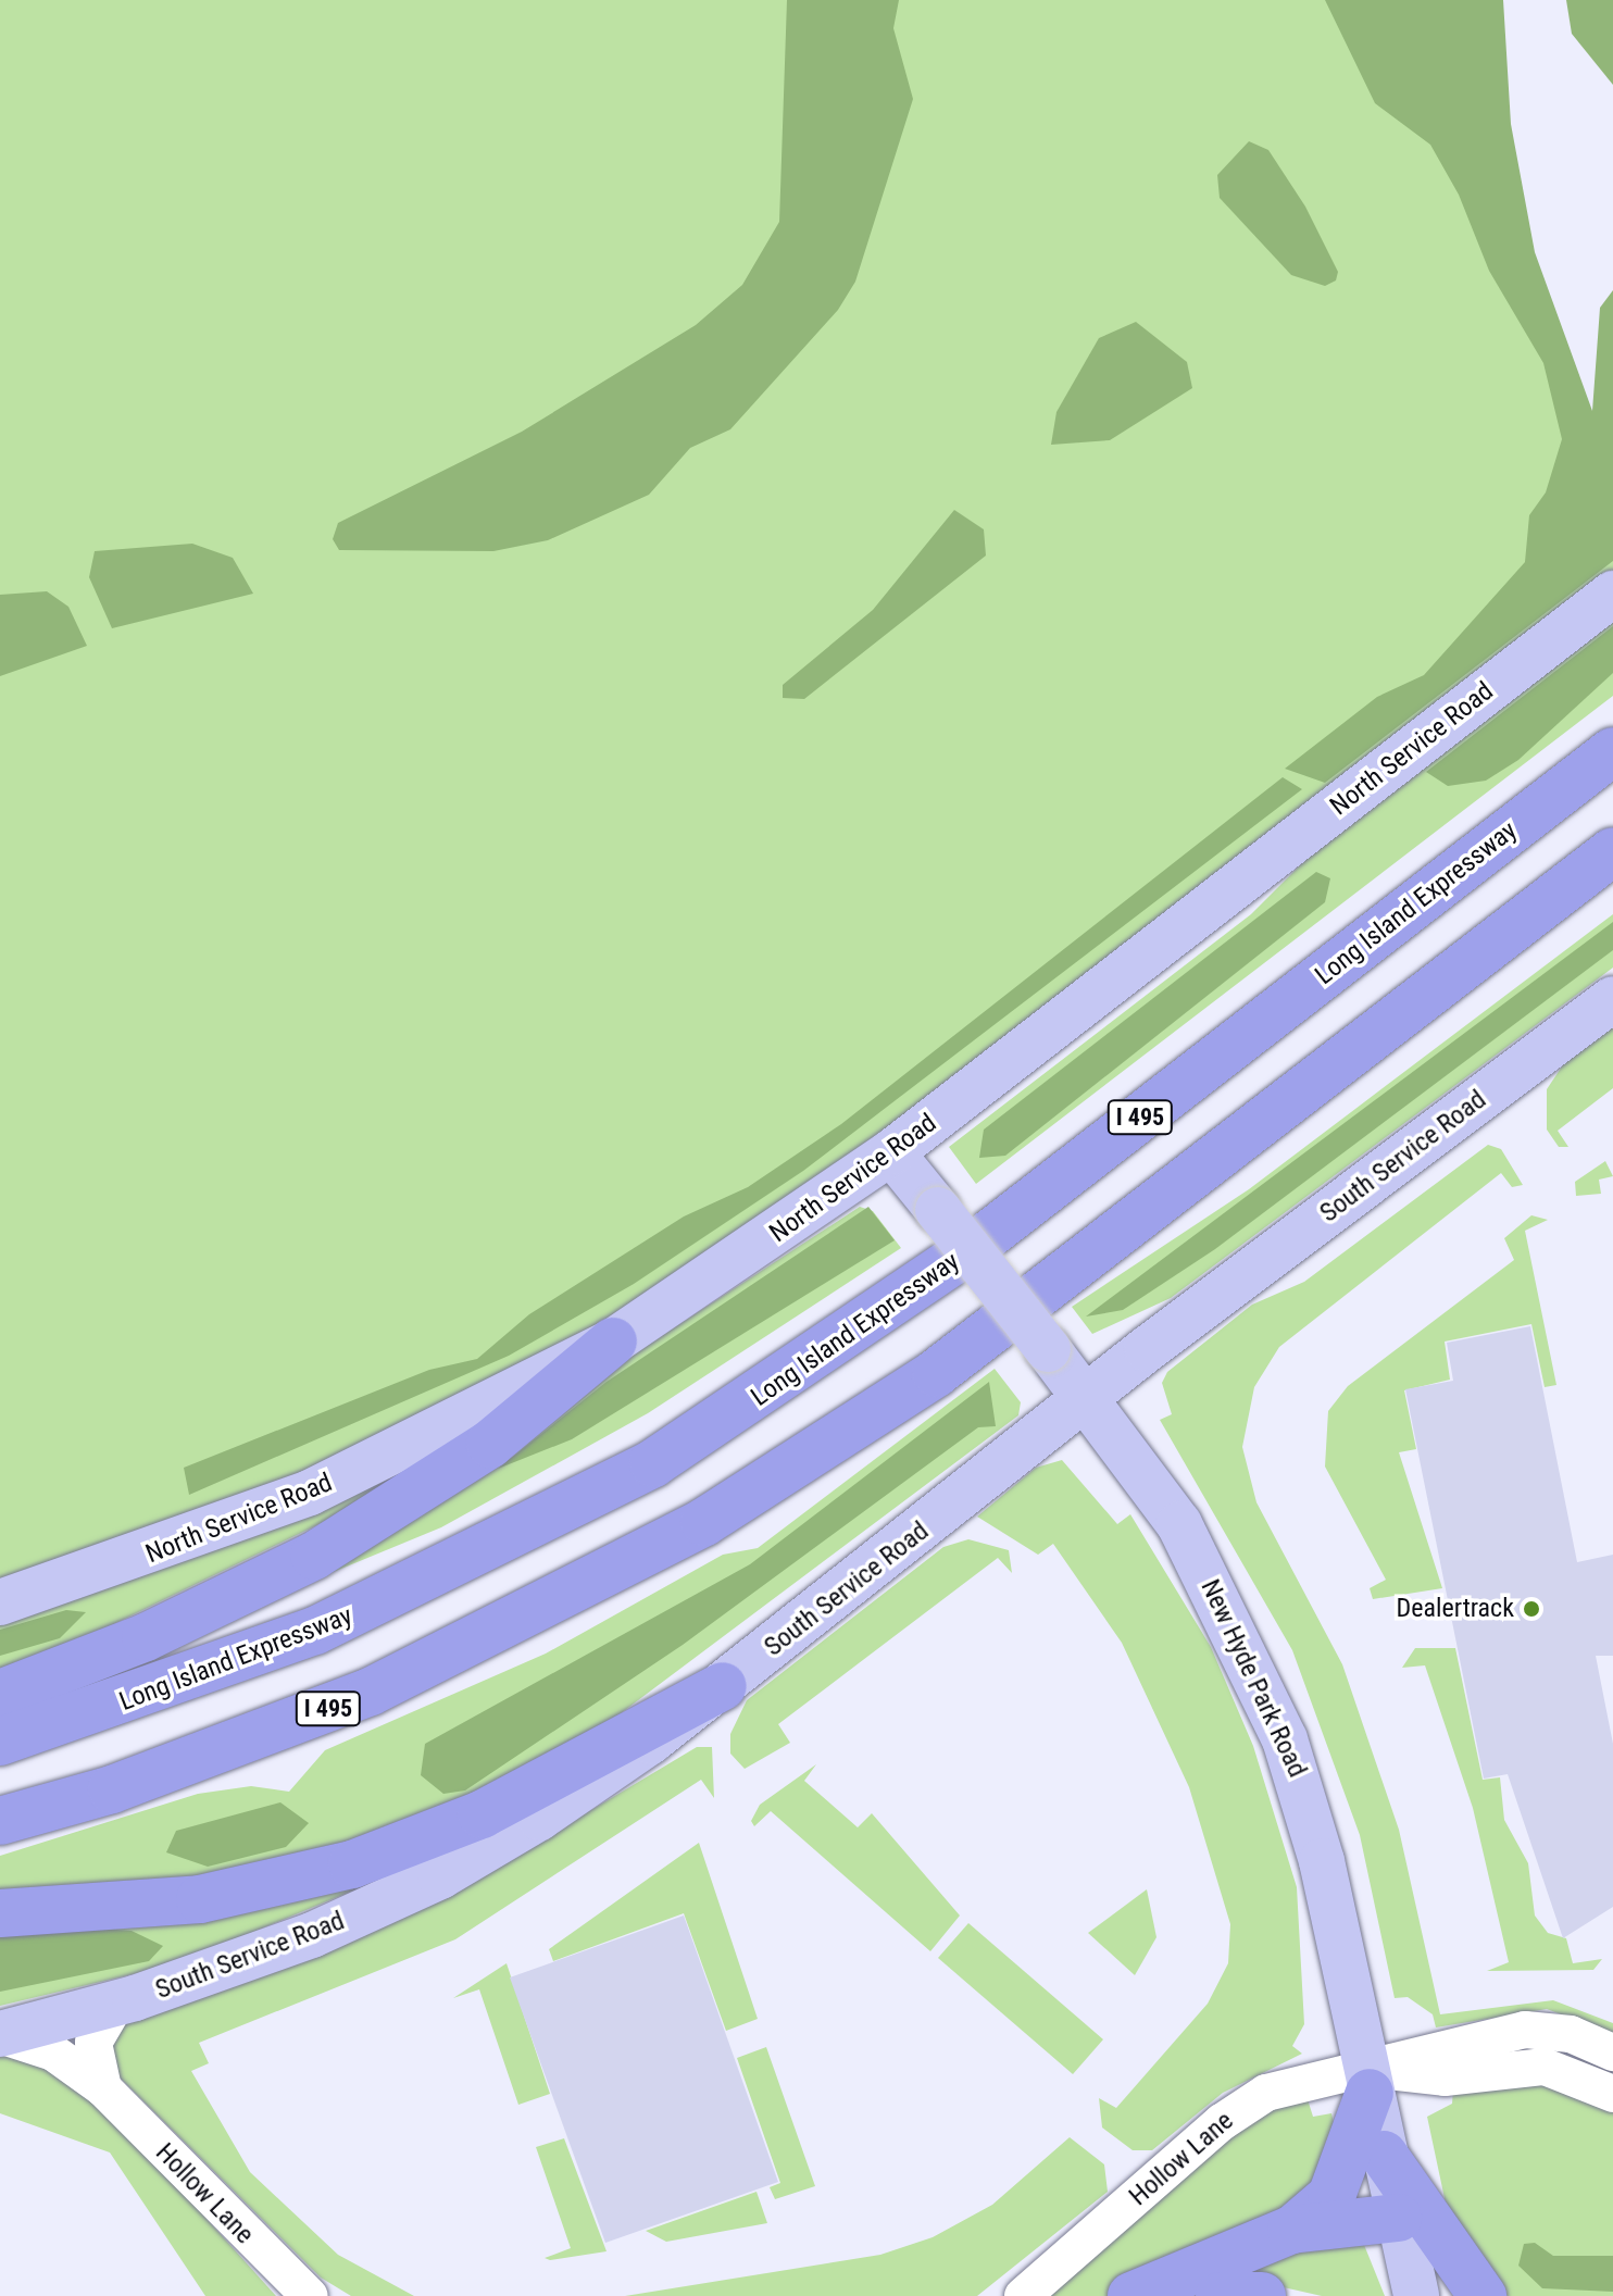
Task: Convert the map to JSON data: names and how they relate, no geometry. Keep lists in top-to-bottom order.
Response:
{
  "streets": {
    "highway": ["Long Island Expressway", "I 495"],
    "main road": ["North Service Road", "South Service Road", "New Hyde Park Road"],
    "street": ["Hollow Lane"]
  },
  "crossings": [
    ["North Service Road", "New Hyde Park Road"],
    ["South Service Road", "New Hyde Park Road"],
    ["South Service Road", "Hollow Lane"],
    ["New Hyde Park Road", "Hollow Lane"]
  ],
  "places": ["Dealertrack"]
}
